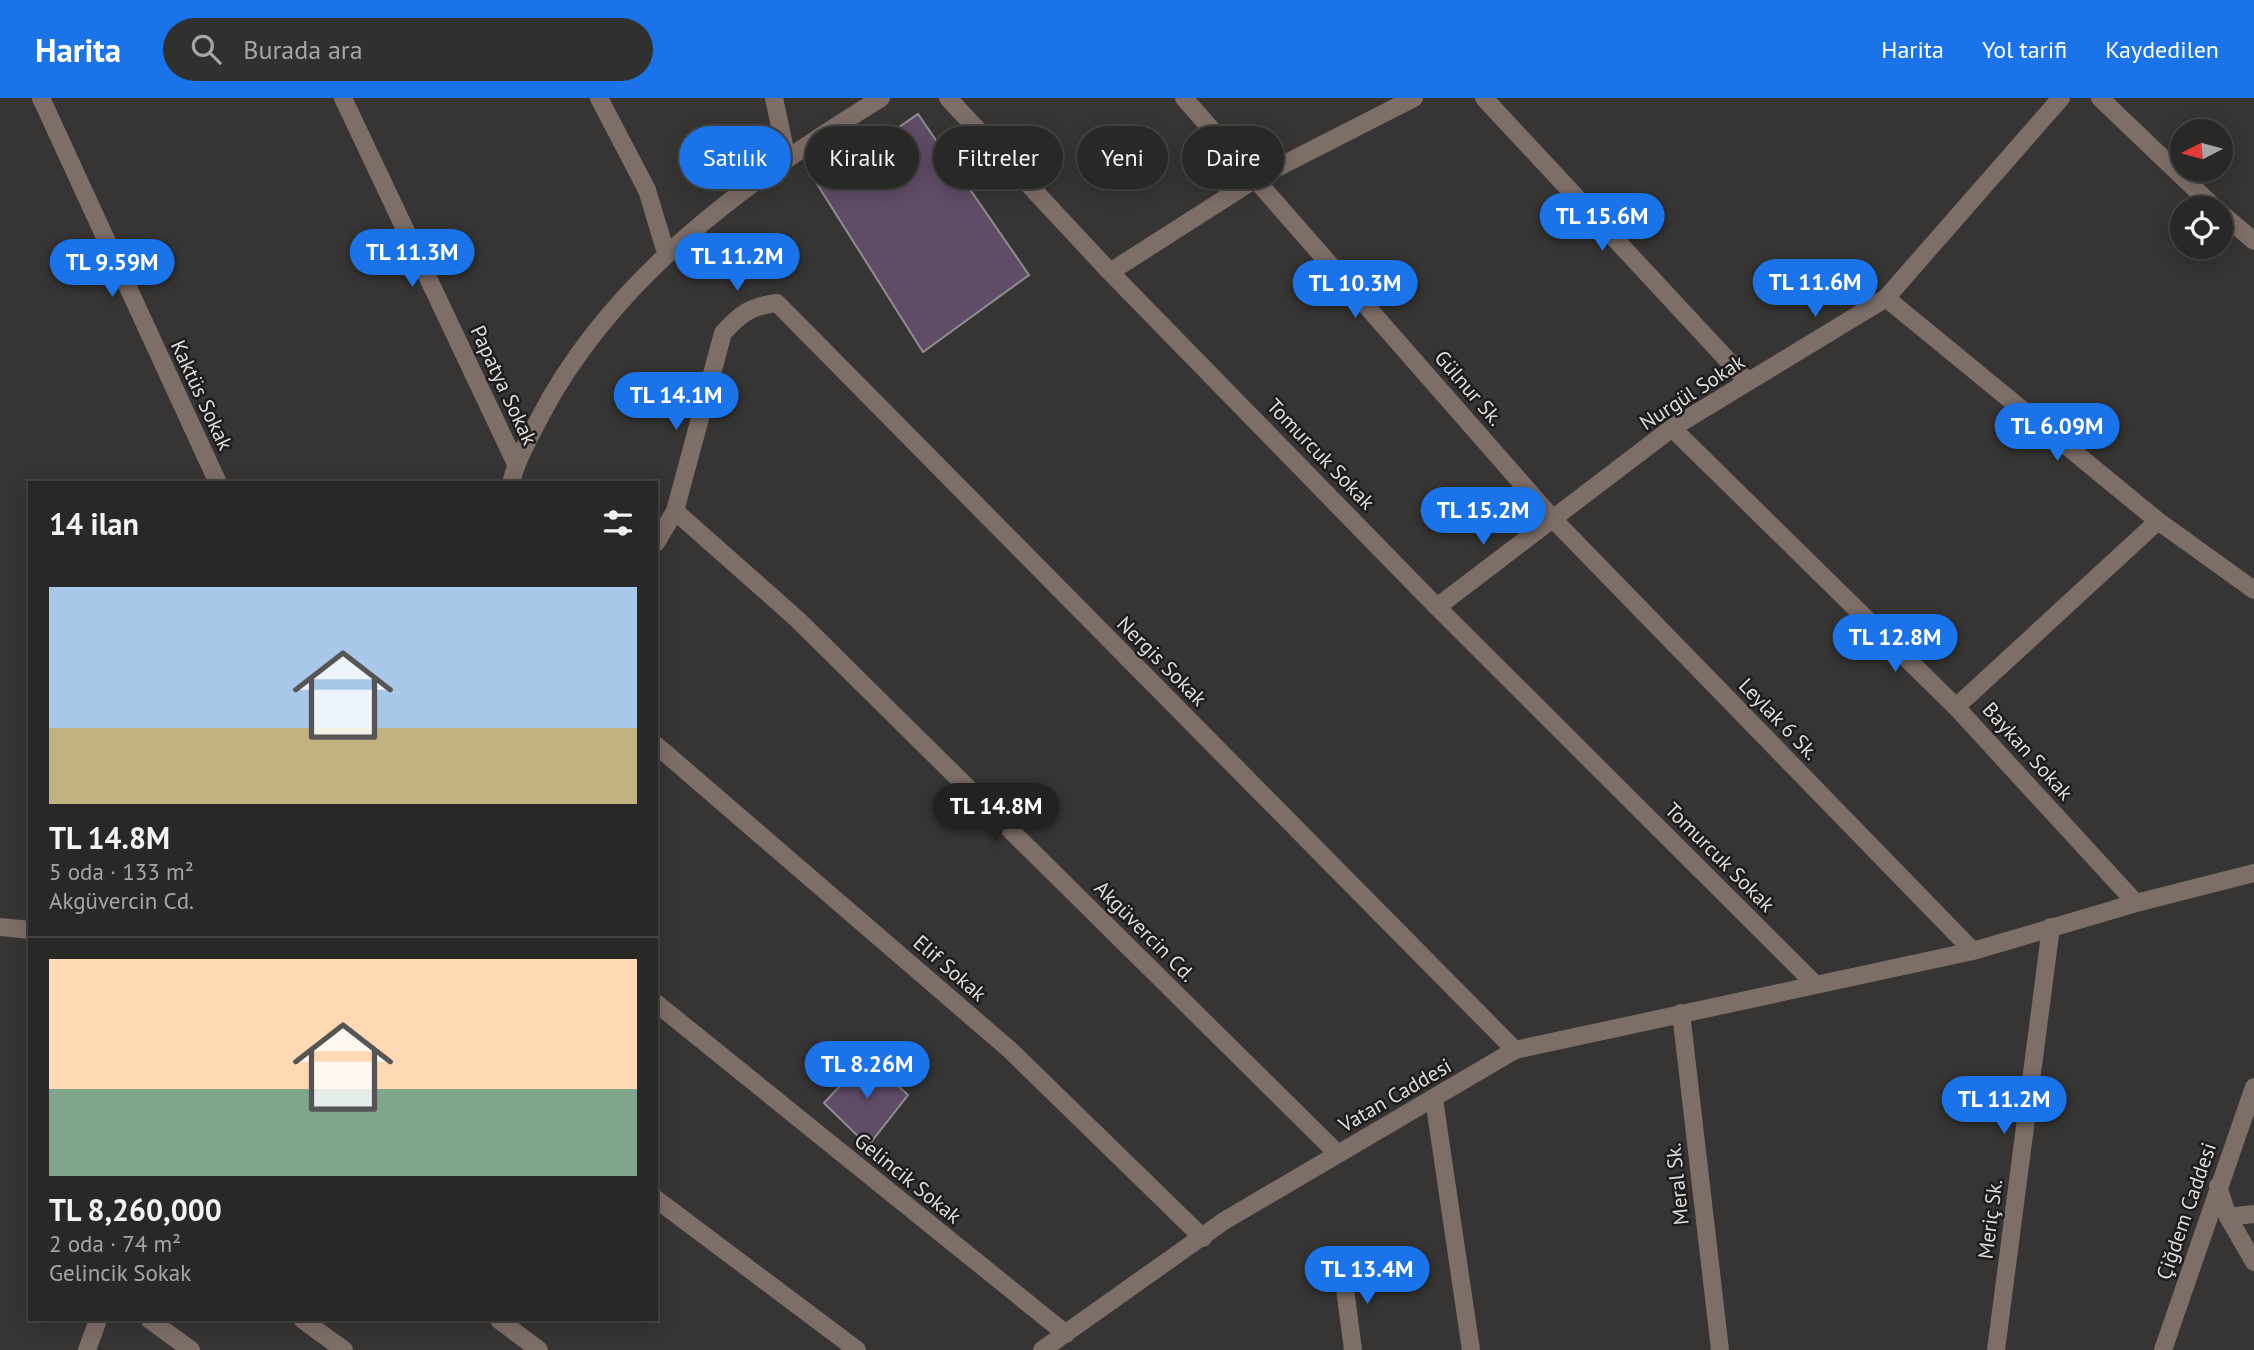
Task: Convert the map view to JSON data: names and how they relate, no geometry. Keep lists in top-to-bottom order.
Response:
{
  "streets": {
    "street": [
      "Papatya Sokak",
      "Gülnur Sk.",
      "Nurgül Sokak",
      "Kaktüs Sokak",
      "Tomurcuk Sokak",
      "Nergis Sokak",
      "Leylak 6 Sk.",
      "Baykan Sokak",
      "Akgüvercin Cd.",
      "Elif Sokak",
      "Vatan Caddesi",
      "Gelincik Sokak",
      "Meral Sk.",
      "Çiğdem Caddesi",
      "Meriç Sk."
    ]
  },
  "crossings": [
    ["Gülnur Sk.", "Nurgül Sokak"],
    ["Gülnur Sk.", "Leylak 6 Sk."],
    ["Nurgül Sokak", "Tomurcuk Sokak"],
    ["Nurgül Sokak", "Leylak 6 Sk."],
    ["Nurgül Sokak", "Baykan Sokak"],
    ["Tomurcuk Sokak", "Vatan Caddesi"],
    ["Nergis Sokak", "Akgüvercin Cd."],
    ["Nergis Sokak", "Vatan Caddesi"],
    ["Leylak 6 Sk.", "Vatan Caddesi"],
    ["Baykan Sokak", "Vatan Caddesi"],
    ["Akgüvercin Cd.", "Vatan Caddesi"],
    ["Elif Sokak", "Vatan Caddesi"],
    ["Vatan Caddesi", "Gelincik Sokak"],
    ["Vatan Caddesi", "Meral Sk."],
    ["Vatan Caddesi", "Meriç Sk."]
  ],
  "north": "left",
  "page": {
    "header": "Harita",
    "search": "Burada ara",
    "nav": ["Harita", "Yol tarifi", "Kaydedilen"],
    "chip": [
      "Satılık",
      "Kiralık",
      "Filtreler",
      "Yeni",
      "Daire"
    ],
    "price": [
      "TL 15.6M",
      "TL 11.3M",
      "TL 11.2M",
      "TL 9.59M",
      "TL 11.6M",
      "TL 10.3M",
      "TL 14.1M",
      "TL 6.09M",
      "TL 15.2M",
      "TL 12.8M",
      "TL 14.8M",
      "TL 8.26M",
      "TL 11.2M",
      "TL 13.4M"
    ],
    "heading": "14 ilan",
    "list": [
      {
        "name": "TL 14.8M",
        "note": "5 oda · 133 m² · Akgüvercin Cd."
      },
      {
        "name": "TL 8,260,000",
        "note": "2 oda · 74 m² · Gelincik Sokak"
      }
    ]
  }
}
